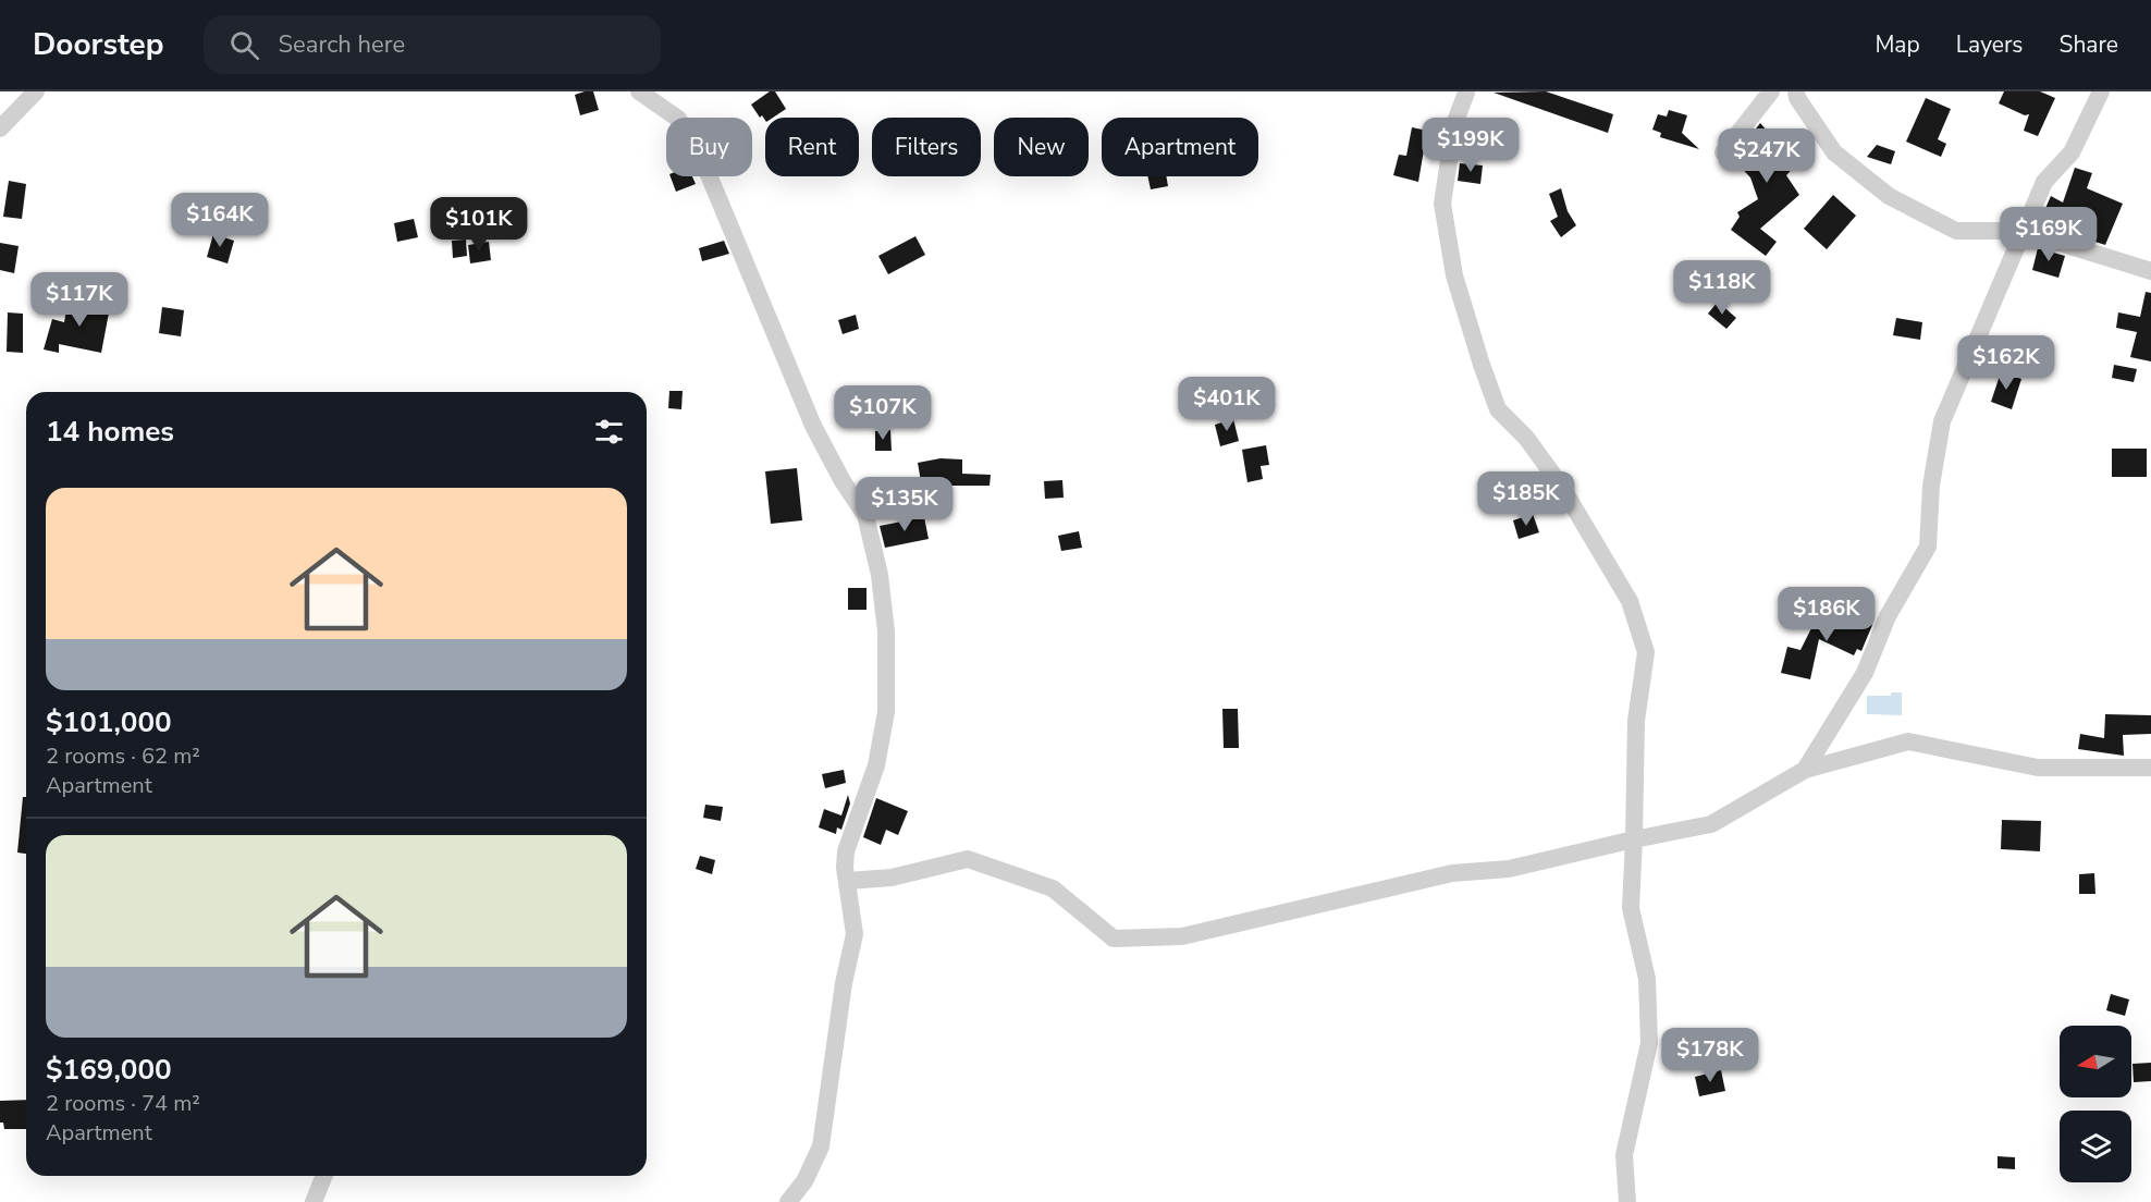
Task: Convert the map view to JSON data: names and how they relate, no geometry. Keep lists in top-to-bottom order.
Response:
{
  "north": "left",
  "page": {
    "header": "Doorstep",
    "search": "Search here",
    "nav": ["Map", "Layers", "Share"],
    "price": [
      "$199K",
      "$247K",
      "$164K",
      "$101K",
      "$169K",
      "$118K",
      "$117K",
      "$162K",
      "$401K",
      "$107K",
      "$185K",
      "$135K",
      "$186K",
      "$178K"
    ],
    "chip": [
      "Buy",
      "Rent",
      "Filters",
      "New",
      "Apartment"
    ],
    "heading": "14 homes",
    "list": [
      {
        "name": "$101,000",
        "note": "2 rooms · 62 m² · Apartment"
      },
      {
        "name": "$169,000",
        "note": "2 rooms · 74 m² · Apartment"
      }
    ]
  }
}
